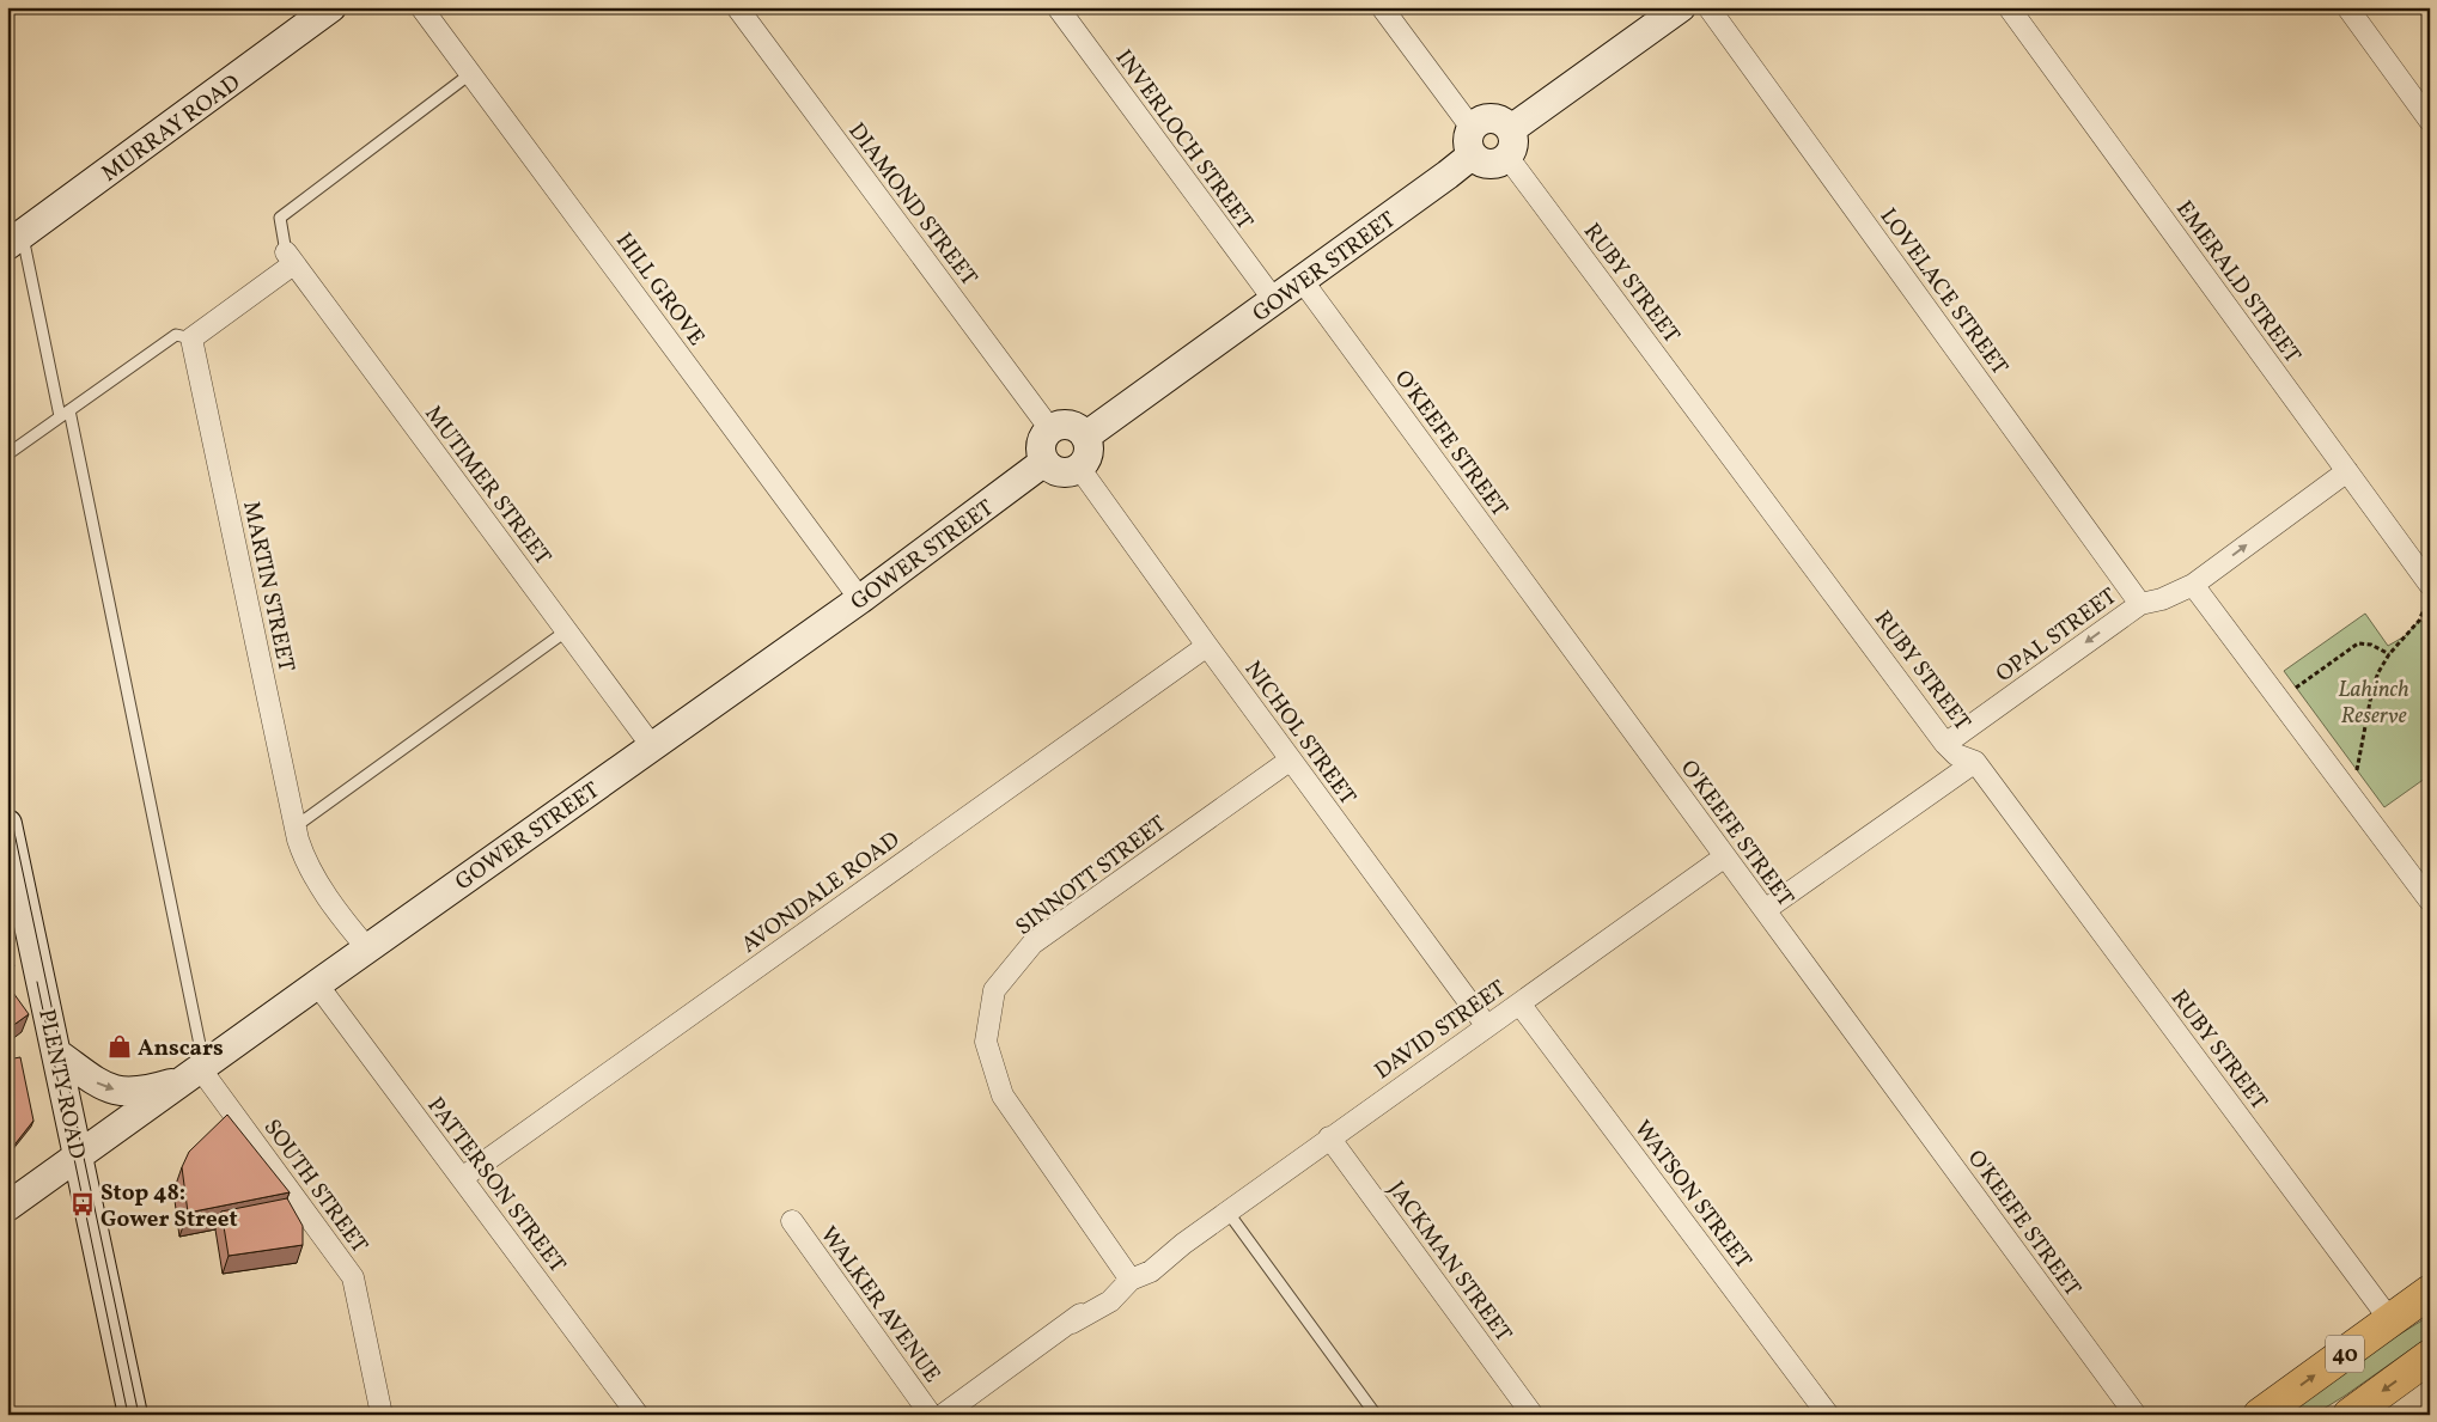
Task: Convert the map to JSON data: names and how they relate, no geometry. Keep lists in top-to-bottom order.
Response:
{
  "streets": {
    "highway": ["40"],
    "street": [
      "MURRAY ROAD",
      "INVERLOCH STREET",
      "DIAMOND STREET",
      "GOWER STREET",
      "EMERALD STREET",
      "RUBY STREET",
      "HILL GROVE",
      "LOVELACE STREET",
      "O'KEEFE STREET",
      "MUTIMER STREET",
      "MARTIN STREET",
      "OPAL STREET",
      "NICHOL STREET",
      "SINNOTT STREET",
      "AVONDALE ROAD",
      "DAVID STREET",
      "PLENTY ROAD",
      "PATTERSON STREET",
      "SOUTH STREET",
      "WATSON STREET",
      "JACKMAN STREET",
      "WALKER AVENUE"
    ]
  },
  "crossings": [
    ["INVERLOCH STREET", "GOWER STREET"],
    ["DIAMOND STREET", "GOWER STREET"],
    ["DIAMOND STREET", "NICHOL STREET"],
    ["GOWER STREET", "RUBY STREET"],
    ["GOWER STREET", "HILL GROVE"],
    ["GOWER STREET", "O'KEEFE STREET"],
    ["GOWER STREET", "MUTIMER STREET"],
    ["GOWER STREET", "MARTIN STREET"],
    ["GOWER STREET", "NICHOL STREET"],
    ["GOWER STREET", "PLENTY ROAD"],
    ["GOWER STREET", "PATTERSON STREET"],
    ["GOWER STREET", "SOUTH STREET"],
    ["EMERALD STREET", "OPAL STREET"],
    ["RUBY STREET", "OPAL STREET"],
    ["RUBY STREET", "40"],
    ["LOVELACE STREET", "OPAL STREET"],
    ["O'KEEFE STREET", "DAVID STREET"],
    ["NICHOL STREET", "SINNOTT STREET"],
    ["NICHOL STREET", "AVONDALE ROAD"],
    ["NICHOL STREET", "DAVID STREET"],
    ["SINNOTT STREET", "DAVID STREET"],
    ["AVONDALE ROAD", "PATTERSON STREET"],
    ["DAVID STREET", "WATSON STREET"],
    ["DAVID STREET", "JACKMAN STREET"]
  ],
  "parks": ["Lahinch Reserve"],
  "places": {
    "shop": ["Anscars"],
    "bus stop": ["Stop 48: Gower Street"]
  }
}
